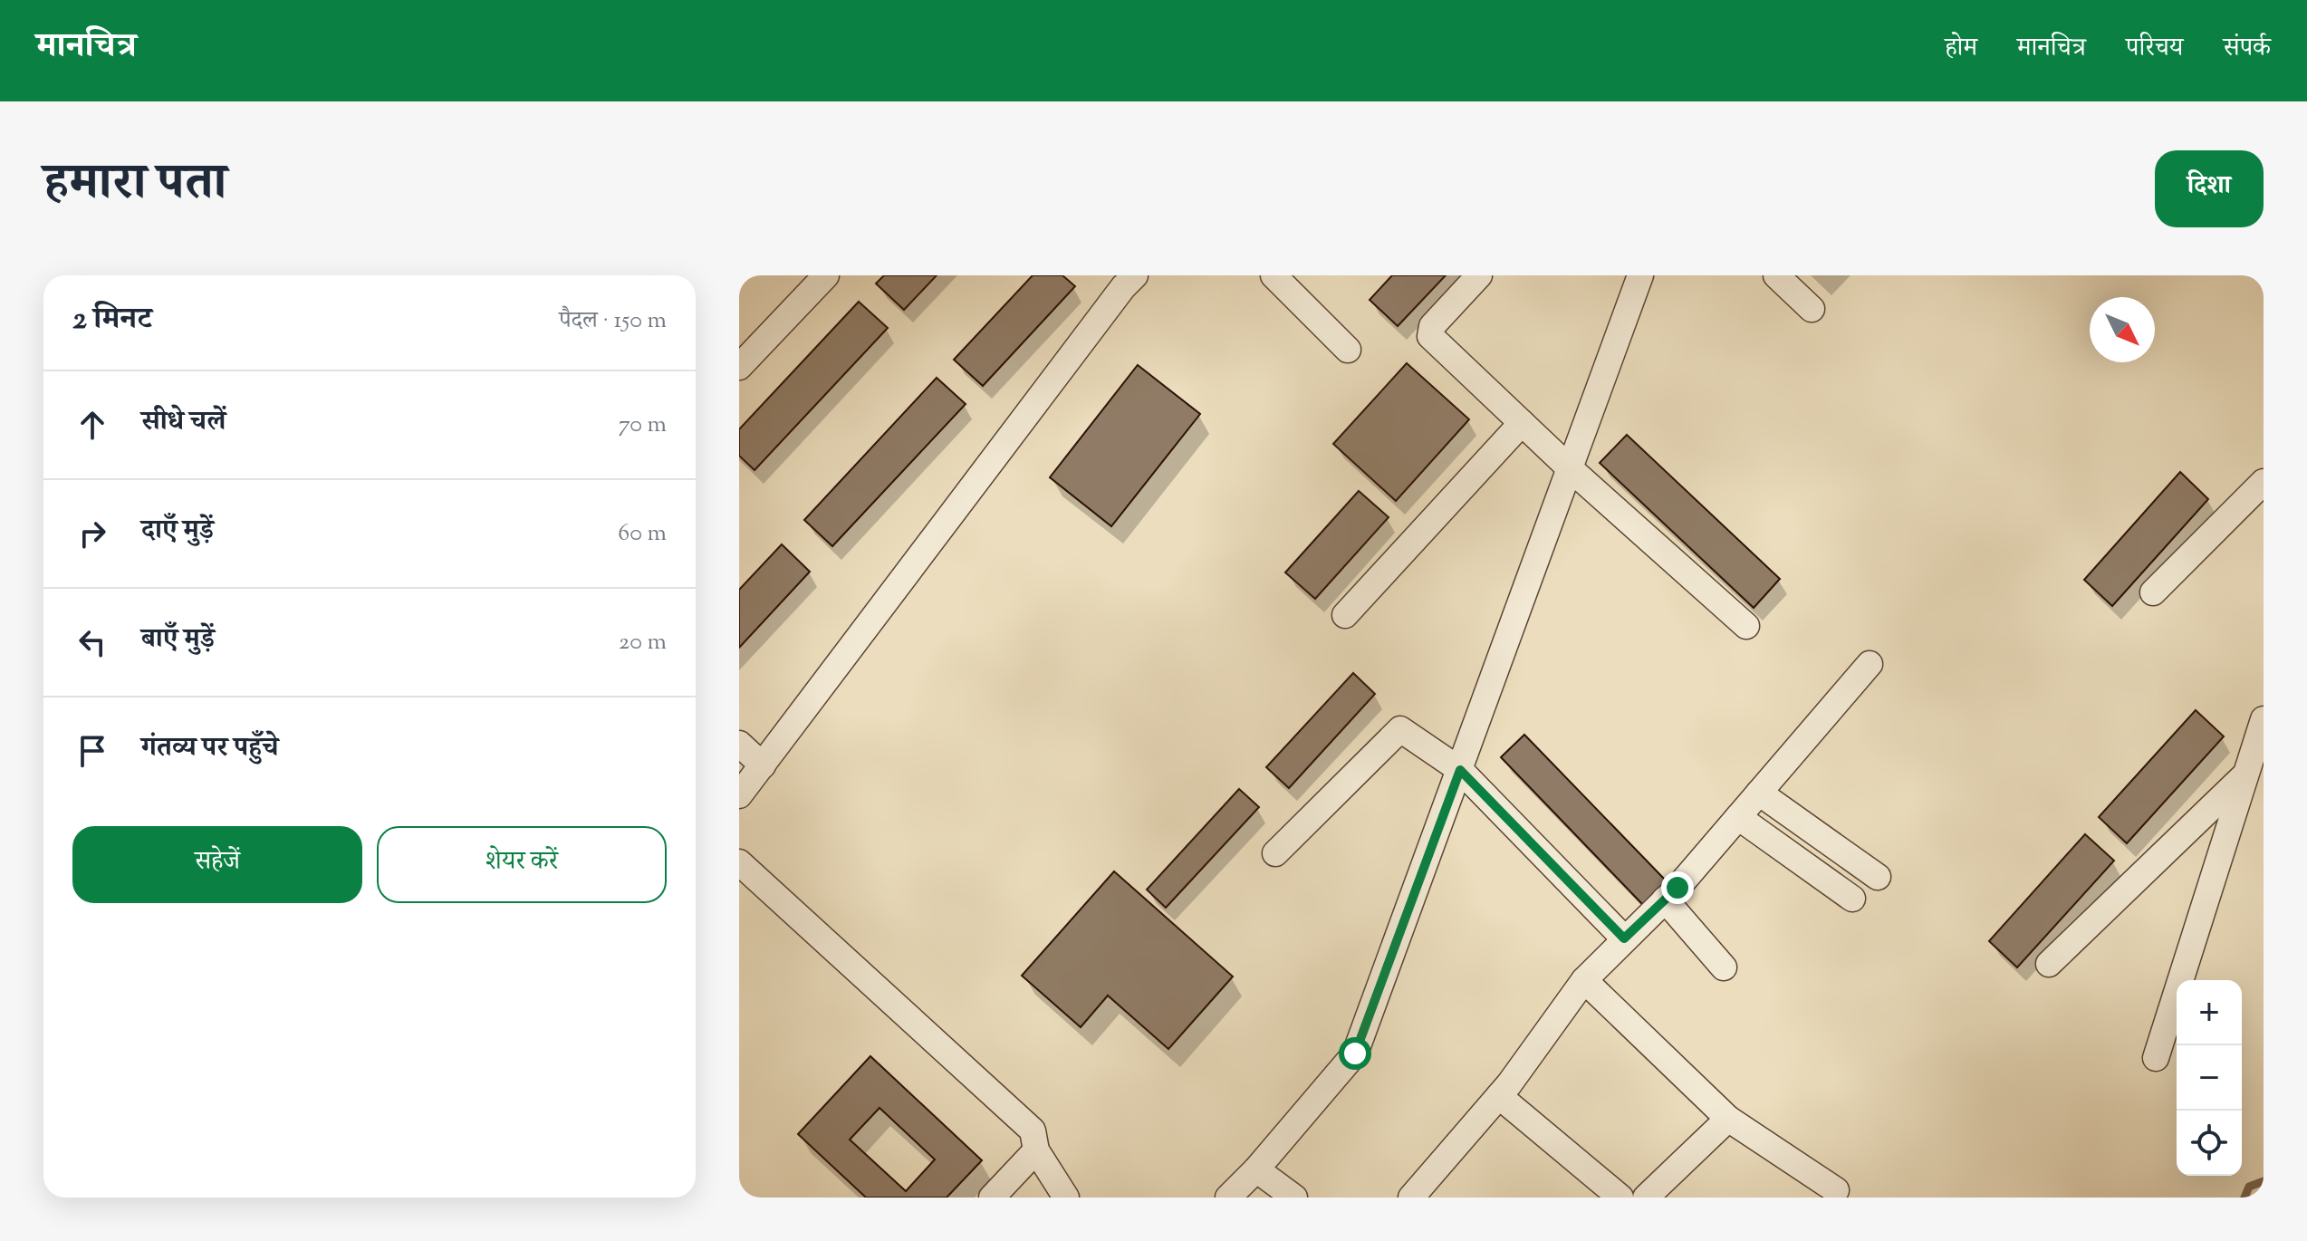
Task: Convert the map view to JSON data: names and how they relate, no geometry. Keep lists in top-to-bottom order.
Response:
{
  "north": "bottom right",
  "page": {
    "header": "मानचित्र",
    "nav": [
      "होम",
      "मानचित्र",
      "परिचय",
      "संपर्क"
    ],
    "title": "हमारा पता",
    "buttons": [
      "दिशा",
      ["सहेजें", "शेयर करें"]
    ],
    "heading": ["2 मिनट", "पैदल · 150 m"],
    "list": [
      ["सीधे चलें", "70 m"],
      ["दाएँ मुड़ें", "60 m"],
      ["बाएँ मुड़ें", "20 m"],
      "गंतव्य पर पहुँचे"
    ],
    "map_buttons": ["+", "−"]
  }
}
